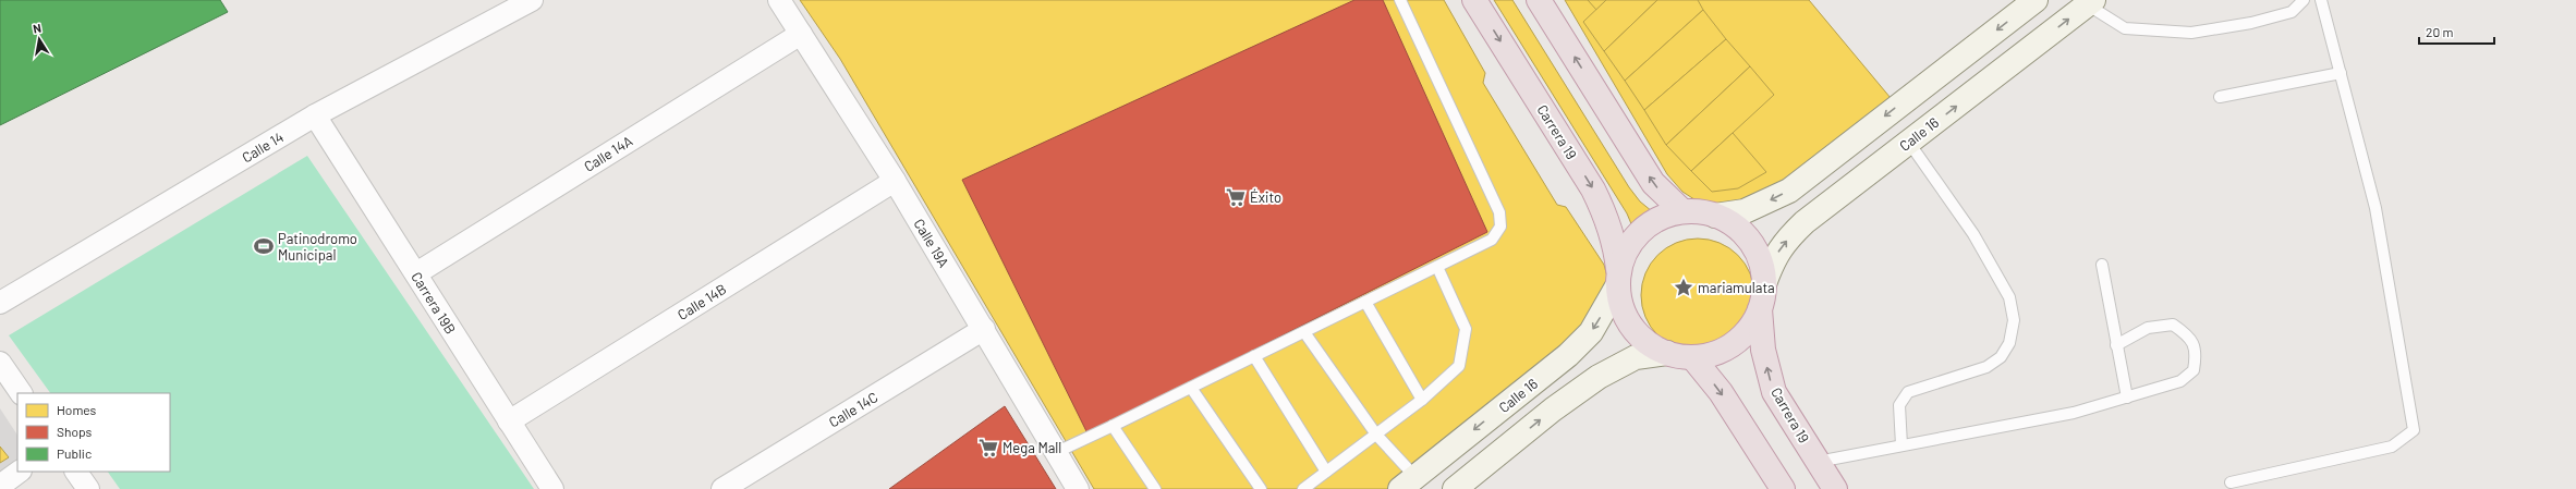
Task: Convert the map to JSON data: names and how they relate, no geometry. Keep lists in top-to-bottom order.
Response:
{
  "streets": {
    "highway": ["Carrera 19"],
    "main road": ["Calle 16"],
    "street": [
      "Calle 14",
      "Calle 14A",
      "Calle 19A",
      "Calle 14B",
      "Carrera 19B",
      "Calle 14C"
    ]
  },
  "crossings": [
    ["Carrera 19", "Calle 16"],
    ["Calle 14", "Carrera 19B"],
    ["Calle 14A", "Calle 19A"],
    ["Calle 14A", "Carrera 19B"],
    ["Calle 19A", "Calle 14B"],
    ["Calle 19A", "Calle 14C"],
    ["Calle 14B", "Carrera 19B"]
  ],
  "places": {
    "supermarket": ["Éxito", "Mega Mall"],
    "sports": ["Patinodromo Municipal"],
    "place": ["mariamulata"]
  },
  "legend": ["Homes", "Shops", "Public"],
  "scale_bar": "20 m",
  "north": "top"
}
